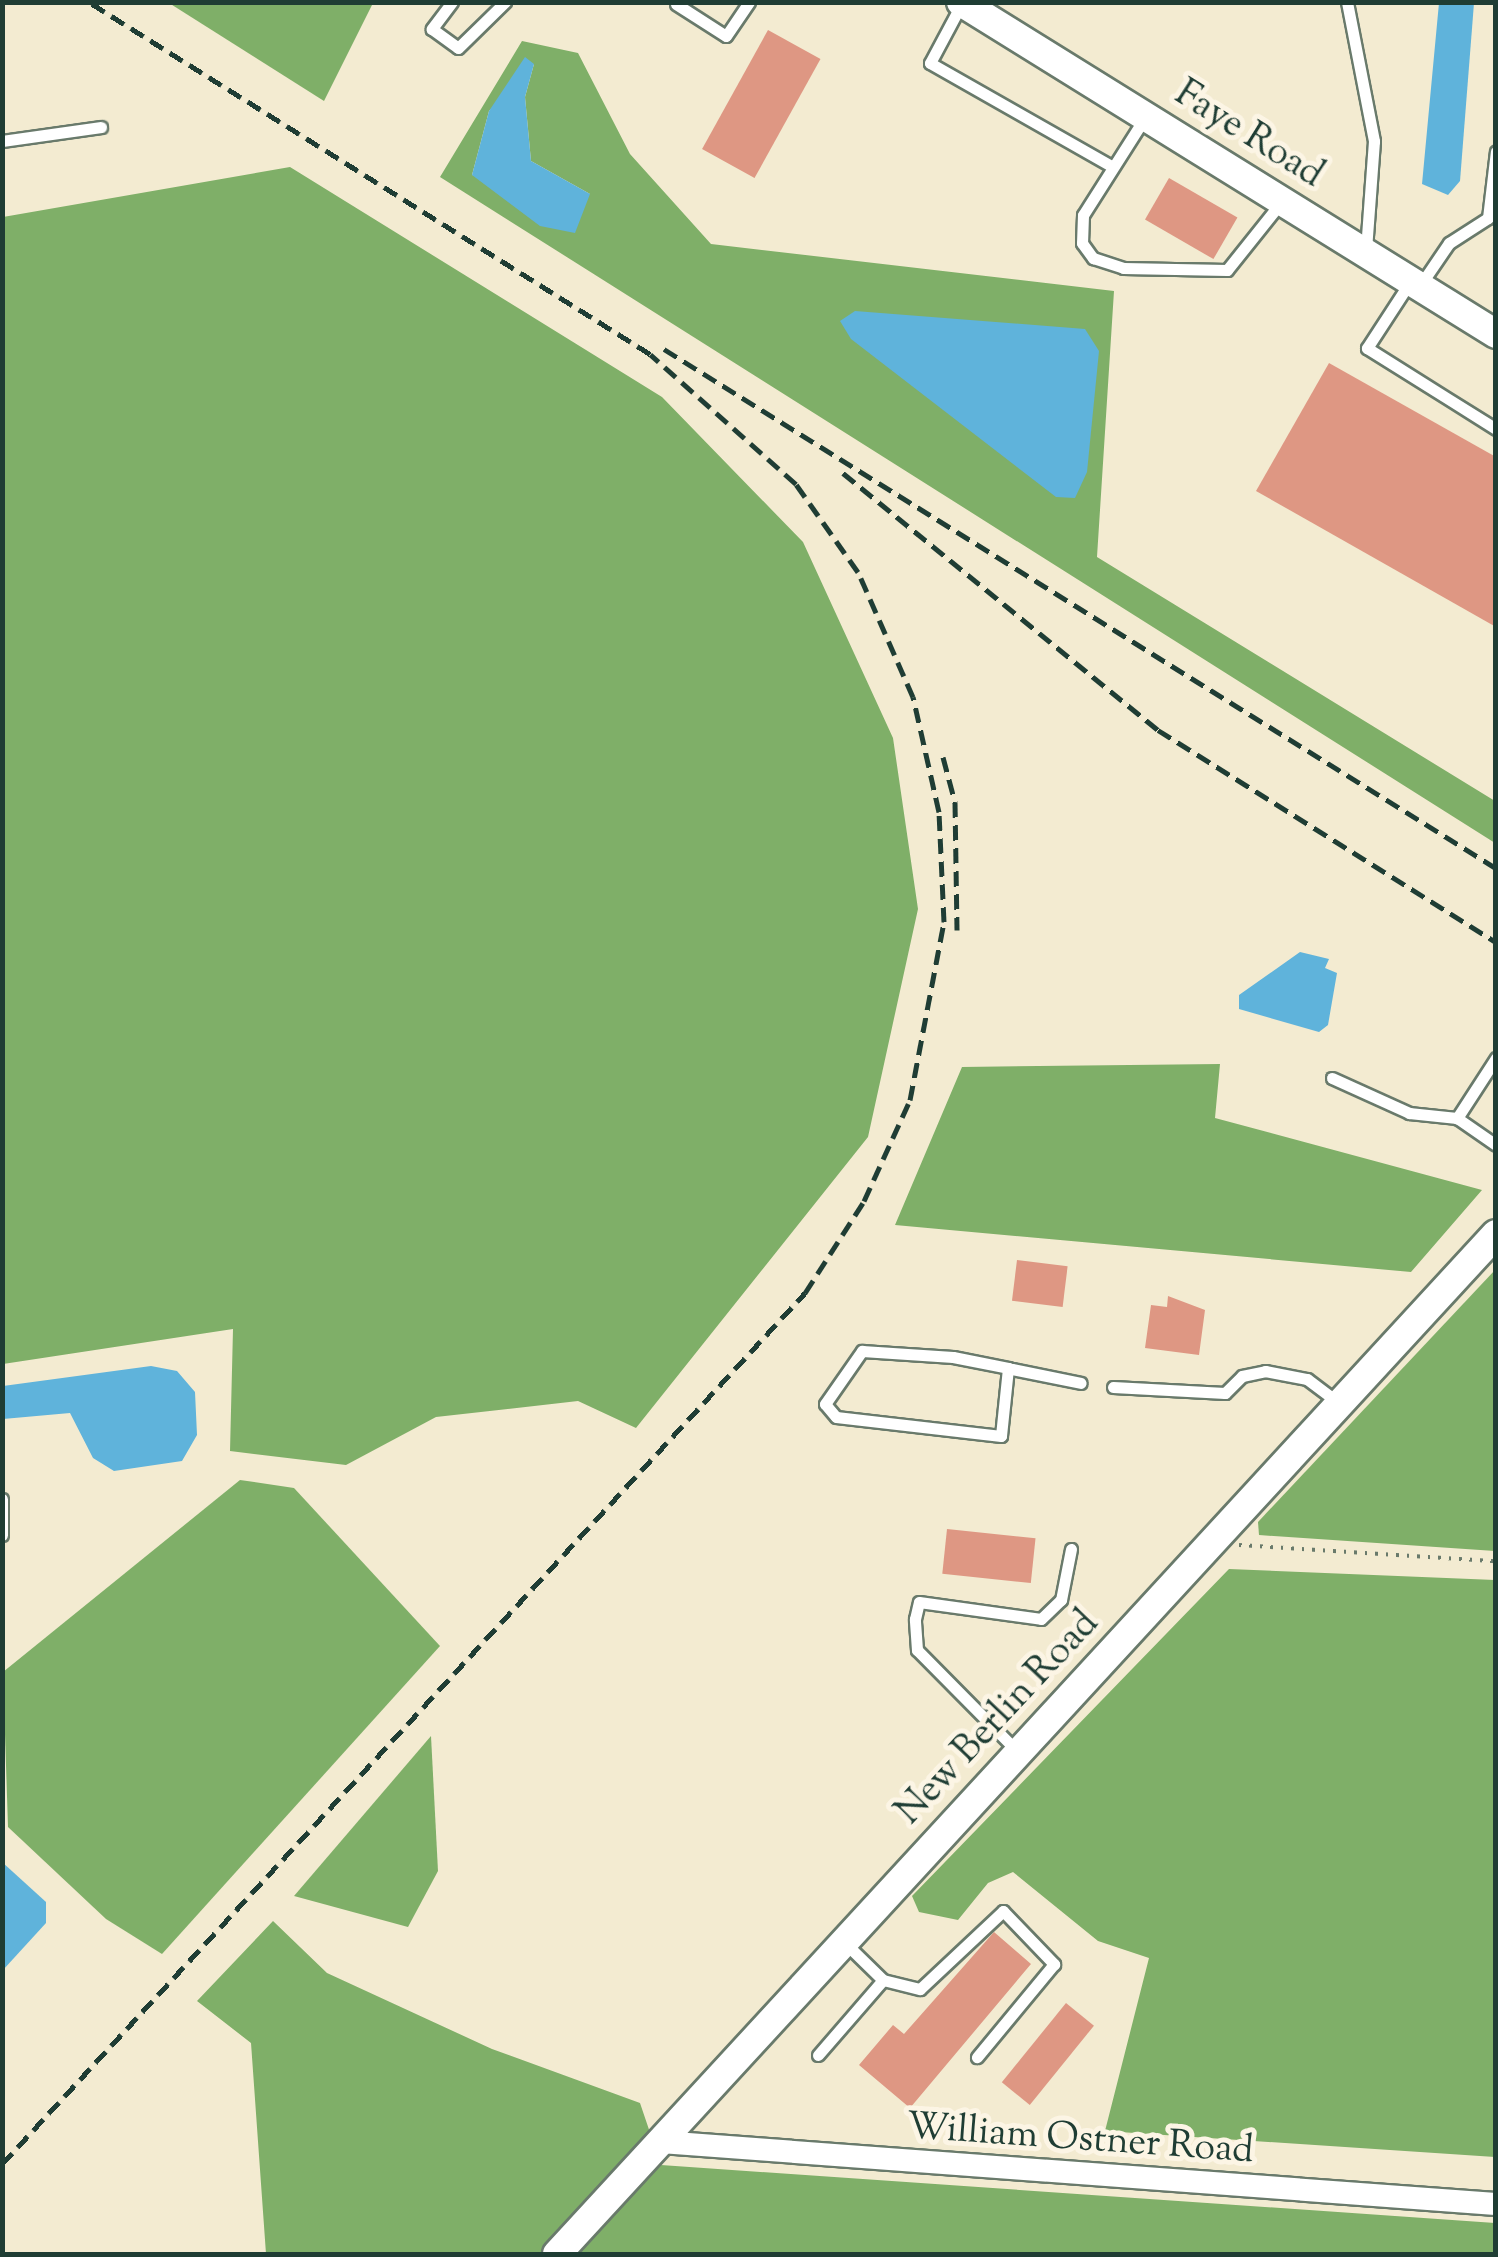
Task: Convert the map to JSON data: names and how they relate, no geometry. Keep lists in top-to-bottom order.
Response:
{
  "streets": {
    "street": ["Faye Road", "New Berlin Road", "William Ostner Road"]
  },
  "crossings": [
    ["New Berlin Road", "William Ostner Road"]
  ]
}
